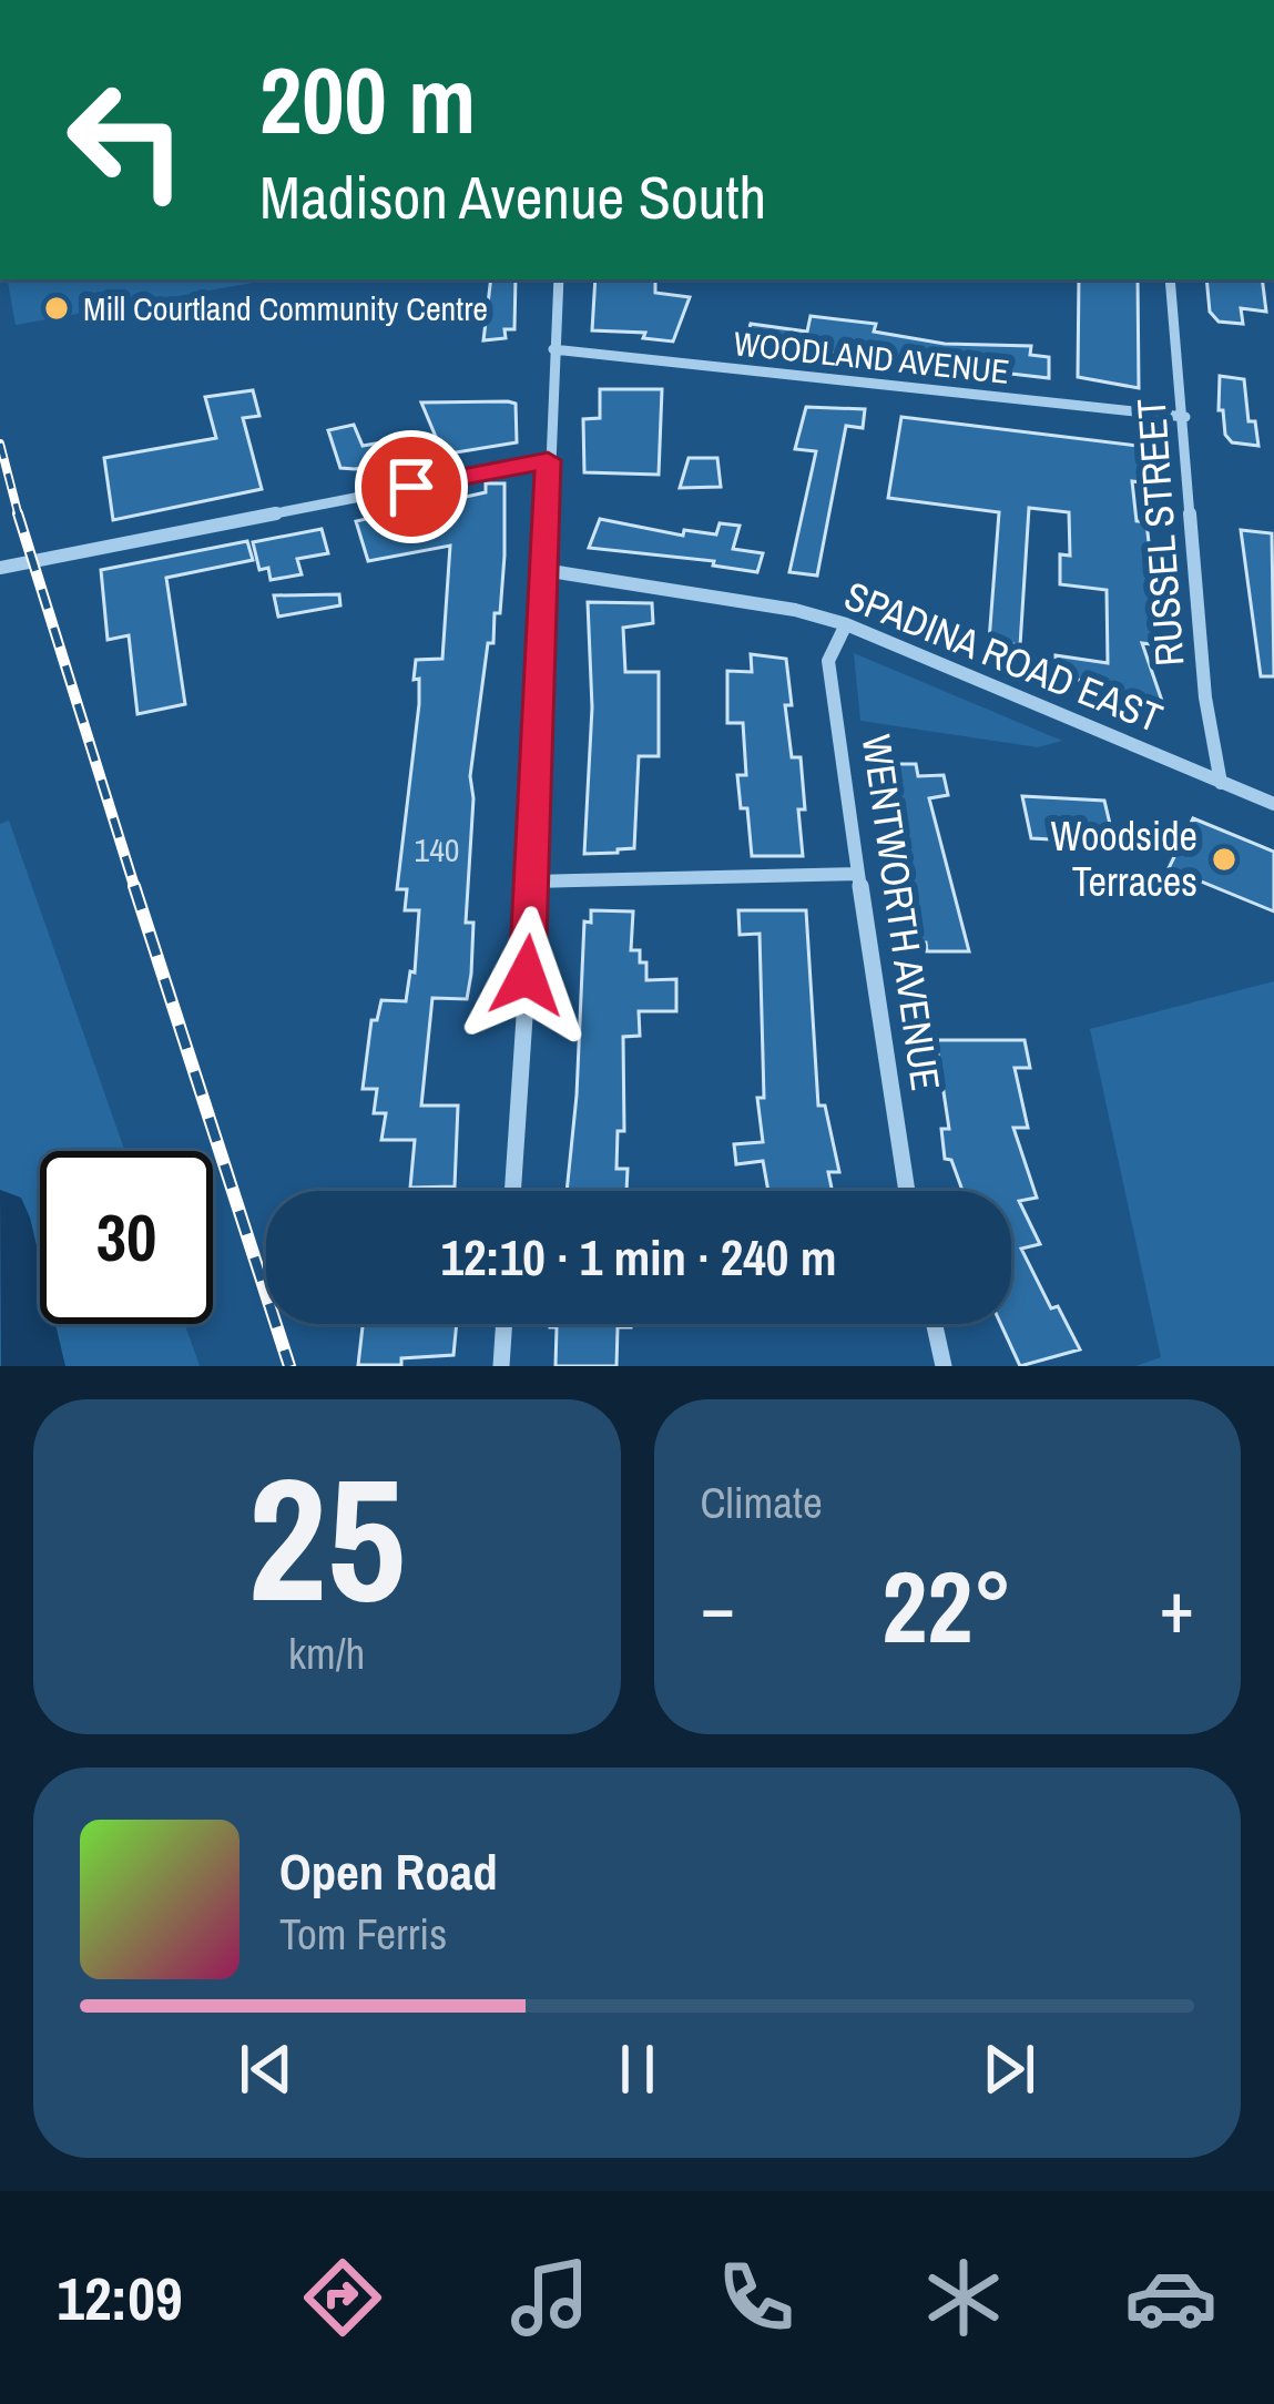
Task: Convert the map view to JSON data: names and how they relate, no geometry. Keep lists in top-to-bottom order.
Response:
{
  "streets": {
    "street": [
      "WOODLAND AVENUE",
      "RUSSEL STREET",
      "SPADINA ROAD EAST",
      "WENTWORTH AVENUE"
    ]
  },
  "crossings": [
    ["WOODLAND AVENUE", "RUSSEL STREET"],
    ["RUSSEL STREET", "SPADINA ROAD EAST"],
    ["SPADINA ROAD EAST", "WENTWORTH AVENUE"]
  ],
  "places": ["Mill Courtland Community Centre", "Woodside Terraces"],
  "house_numbers": ["140"],
  "page": {
    "turn": ["200 m", "Madison Avenue South"],
    "limit": "30",
    "trip": "12:10 · 1 min · 240 m",
    "tile": [
      ["25", "km/h"],
      "Climate"
    ],
    "heat": ["−", "22°", "+"],
    "song": ["Open Road", "Tom Ferris"],
    "tabs": "12:09"
  }
}
